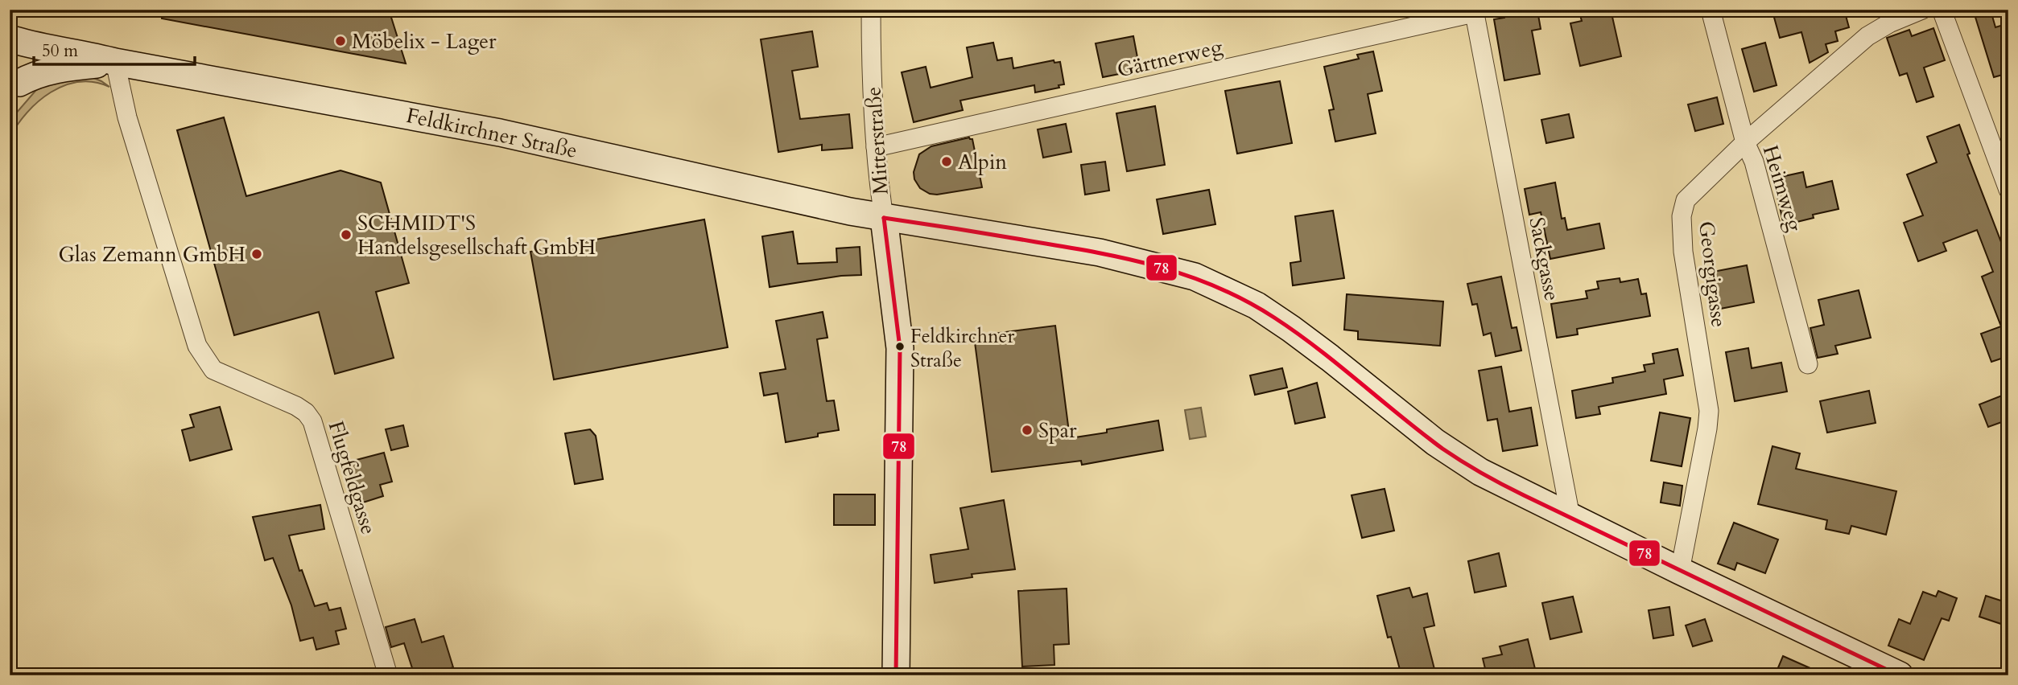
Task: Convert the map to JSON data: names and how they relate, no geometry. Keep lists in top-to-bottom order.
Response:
{
  "streets": {
    "street": [
      "Gärtnerweg",
      "Feldkirchner Straße",
      "Mitterstraße",
      "Heimweg",
      "Sackgasse",
      "Georgigasse",
      "Flugfeldgasse"
    ]
  },
  "crossings": [
    ["Gärtnerweg", "Mitterstraße"],
    ["Gärtnerweg", "Sackgasse"],
    ["Feldkirchner Straße", "Mitterstraße"],
    ["Feldkirchner Straße", "Sackgasse"],
    ["Feldkirchner Straße", "Georgigasse"],
    ["Feldkirchner Straße", "Flugfeldgasse"],
    ["Heimweg", "Georgigasse"]
  ],
  "places": [
    "Möbelix - Lager",
    "Alpin",
    "SCHMIDT'S Handelsgesellschaft GmbH",
    "Glas Zemann GmbH",
    "Feldkirchner Straße",
    "Spar"
  ],
  "lines": ["transit line 78"],
  "scale_bar": "50 m"
}
